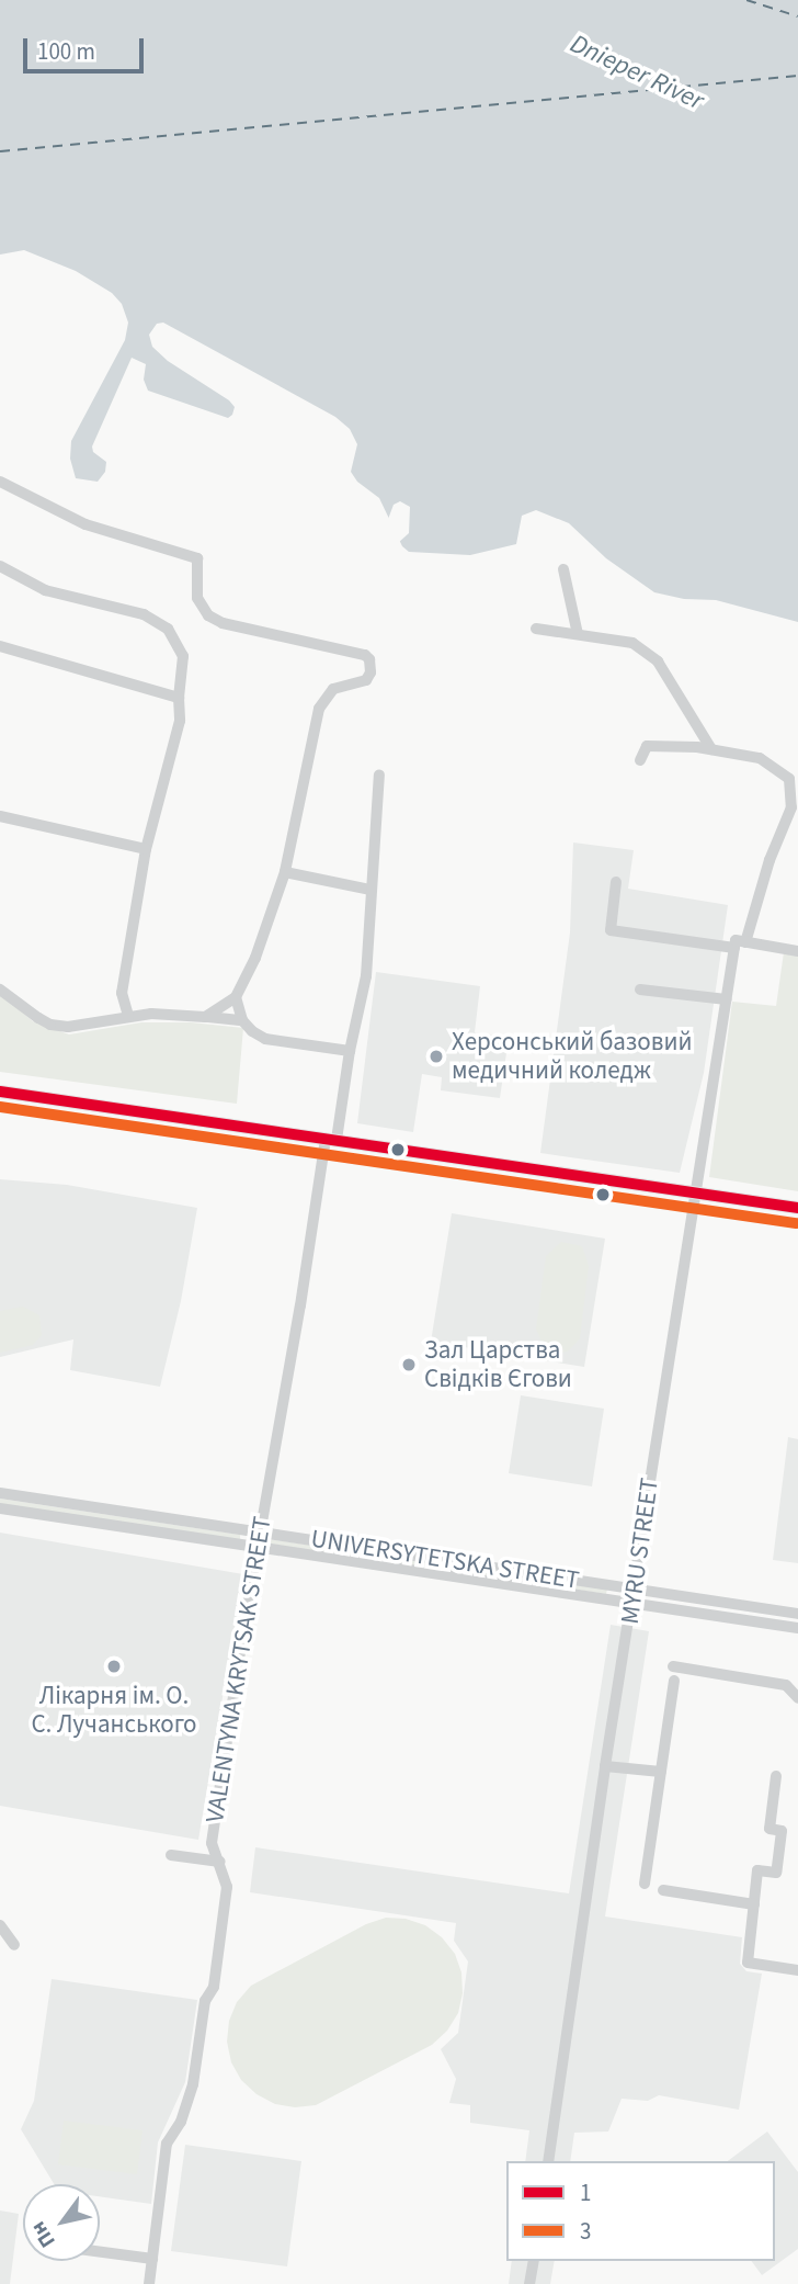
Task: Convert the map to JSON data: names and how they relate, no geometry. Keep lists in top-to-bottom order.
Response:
{
  "streets": {
    "street": ["MYRU STREET", "UNIVERSYTETSKA STREET", "VALENTYNA KRYTSAK STREET"]
  },
  "crossings": [
    ["MYRU STREET", "UNIVERSYTETSKA STREET"],
    ["UNIVERSYTETSKA STREET", "VALENTYNA KRYTSAK STREET"]
  ],
  "water": ["Dnieper River"],
  "places": ["Херсонський базовий медичний коледж", "Зал Царства Свідків Єгови", "Лікарня ім. О. С. Лучанського"],
  "lines": ["transit line 1", "transit line 3"],
  "legend": ["1", "3"],
  "scale_bar": "100 m",
  "north": "bottom left"
}
